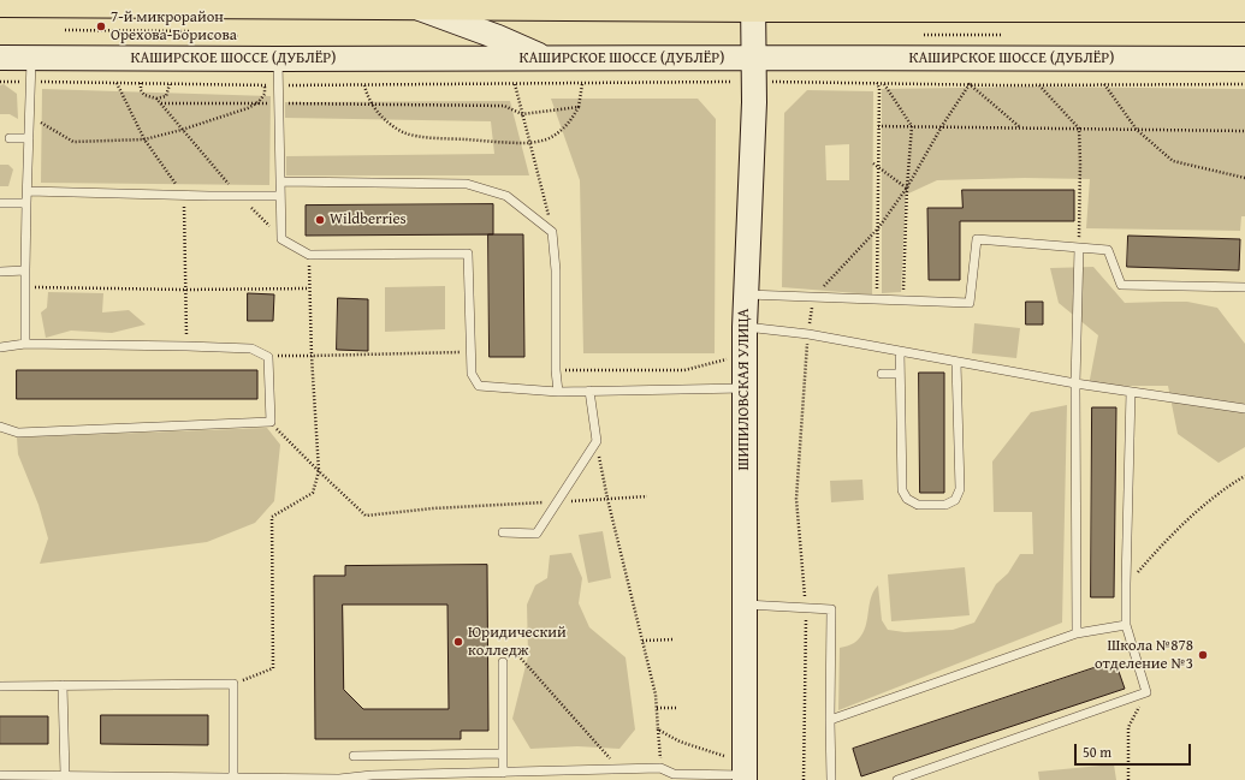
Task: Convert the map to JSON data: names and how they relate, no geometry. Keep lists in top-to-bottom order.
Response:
{
  "streets": {
    "main road": ["КАШИРСКОЕ ШОССЕ (ДУБЛЁР)", "ШИПИЛОВСКАЯ УЛИЦА"]
  },
  "crossings": [
    ["КАШИРСКОЕ ШОССЕ (ДУБЛЁР)", "ШИПИЛОВСКАЯ УЛИЦА"]
  ],
  "places": [
    "7-й микрорайон Орехова-Борисова",
    "Wildberries",
    "Юридический колледж",
    "Школа №878 отделение №3"
  ],
  "scale_bar": "50 m"
}
